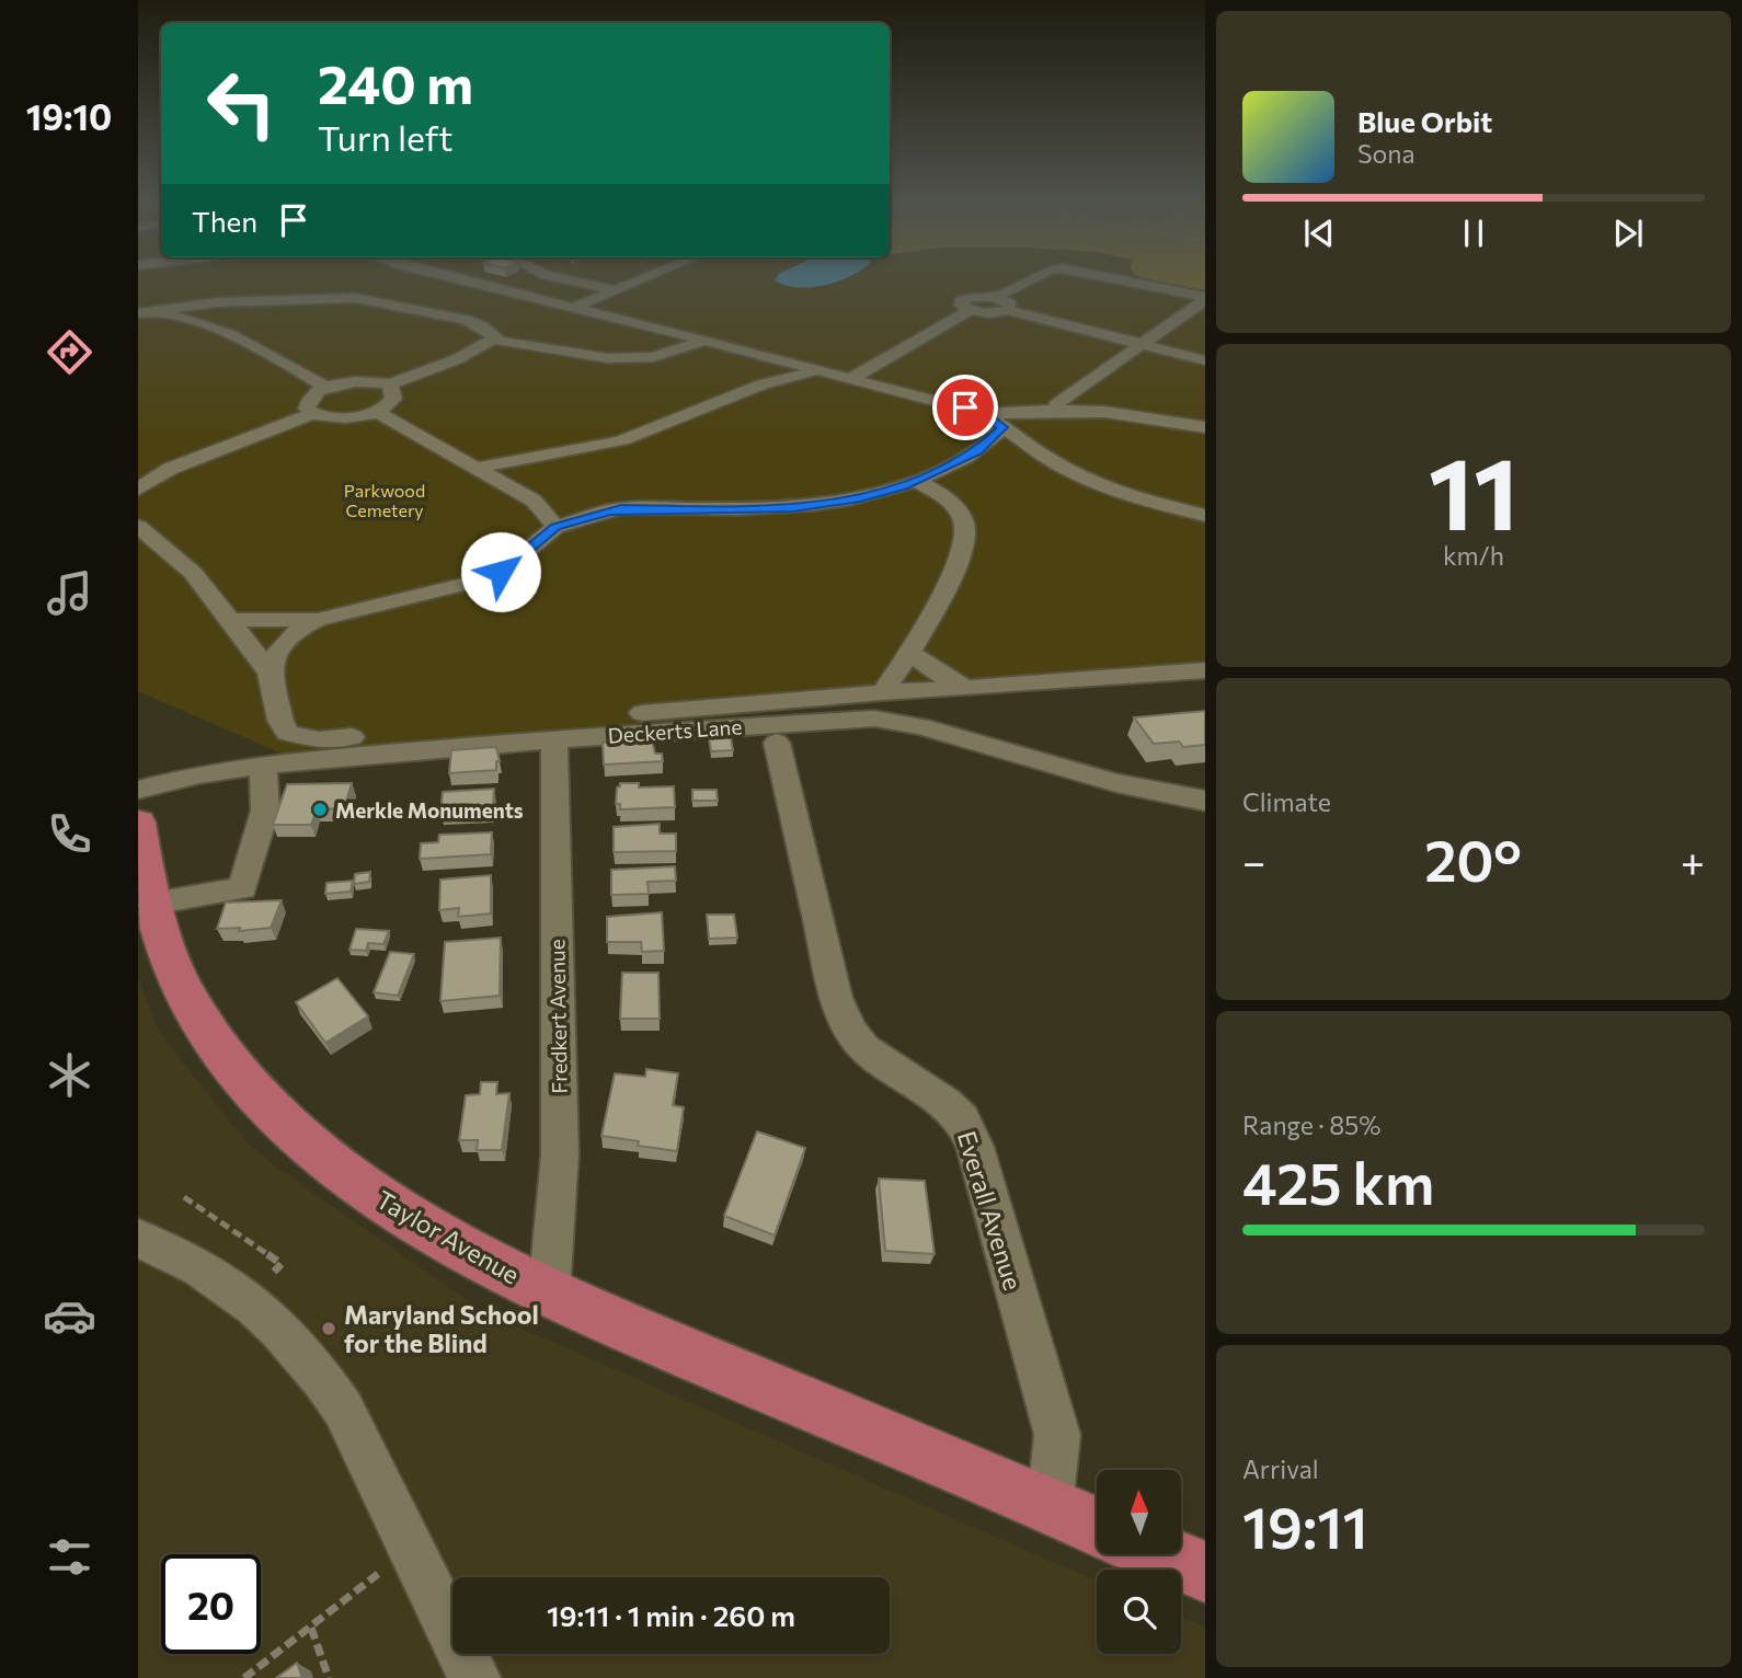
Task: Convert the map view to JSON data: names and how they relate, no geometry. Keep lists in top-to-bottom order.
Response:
{
  "streets": {
    "main road": ["Taylor Avenue"],
    "street": ["Deckerts Lane", "Fredkert Avenue", "Everall Avenue"]
  },
  "crossings": [
    ["Deckerts Lane", "Fredkert Avenue"],
    ["Fredkert Avenue", "Taylor Avenue"],
    ["Everall Avenue", "Taylor Avenue"]
  ],
  "parks": ["Parkwood Cemetery"],
  "places": ["Merkle Monuments", "Maryland School for the Blind"],
  "north": "top",
  "page": {
    "tabs": "19:10",
    "turn": ["240 m", "Turn left"],
    "song": ["Blue Orbit", "Sona"],
    "then": "Then",
    "tile": [
      ["11", "km/h"],
      "Climate",
      ["Range · 85%", "425 km"],
      ["Arrival", "19:11"]
    ],
    "heat": ["−", "20°", "+"],
    "limit": "20",
    "trip": "19:11 · 1 min · 260 m"
  }
}
